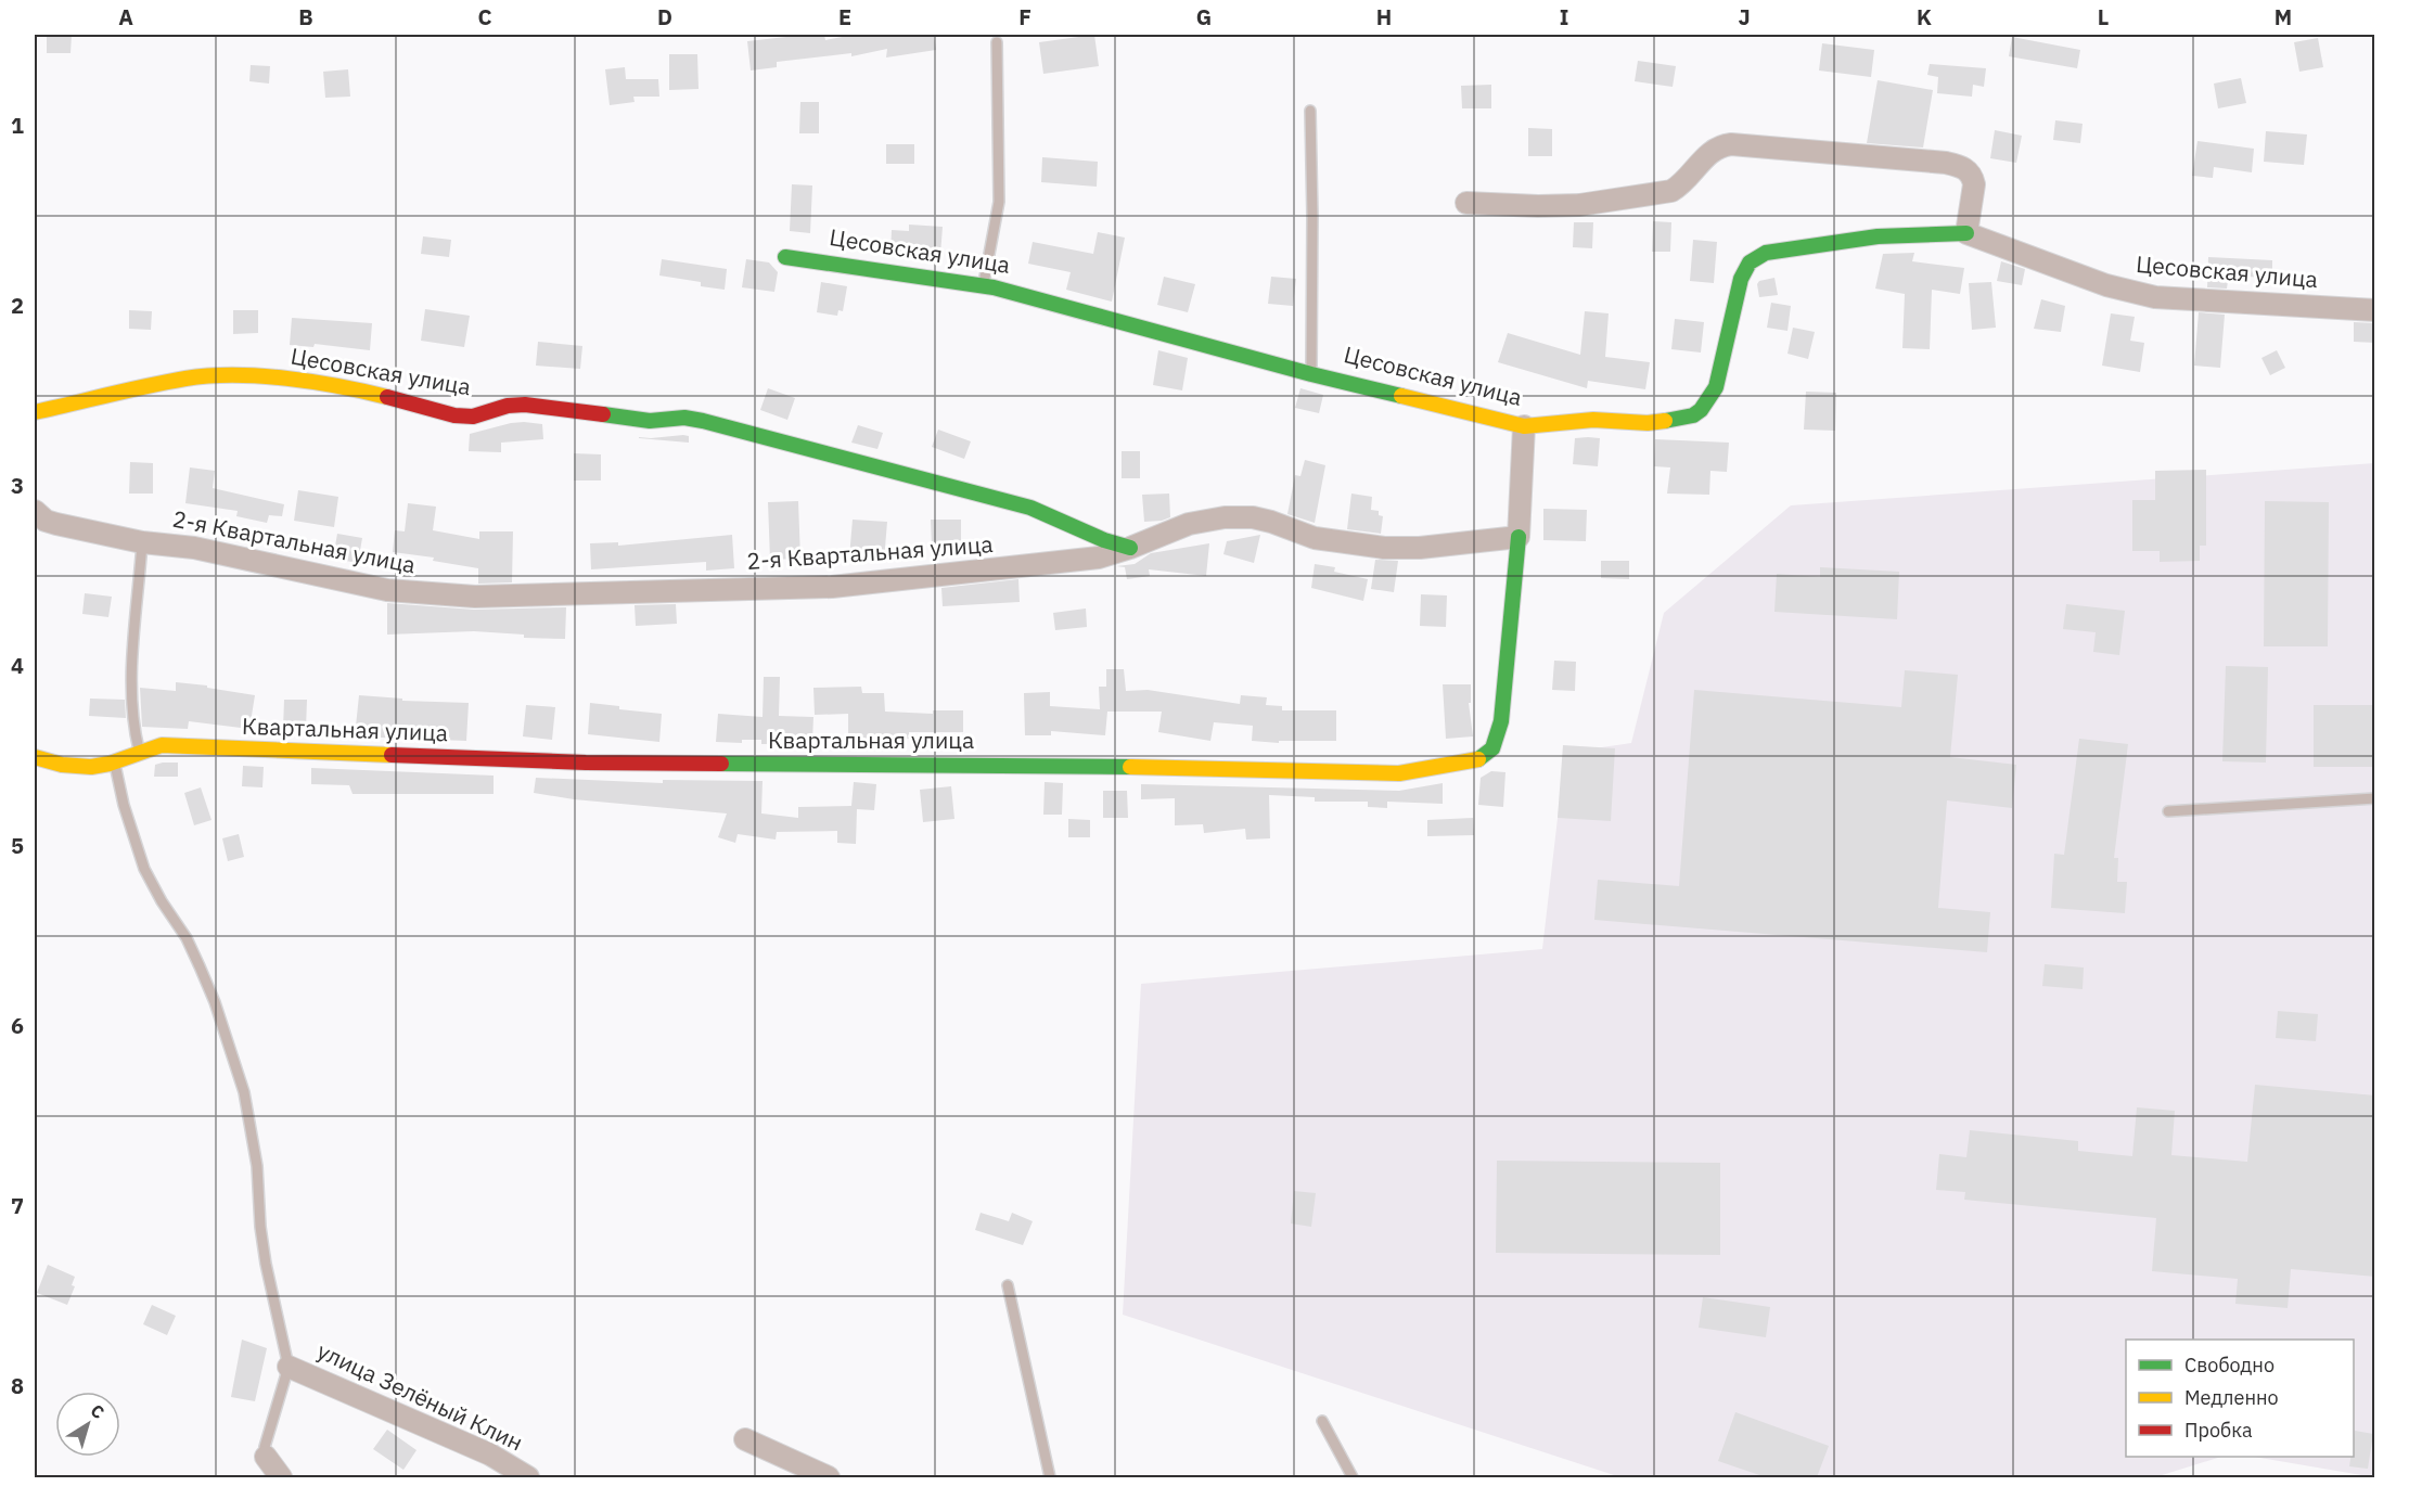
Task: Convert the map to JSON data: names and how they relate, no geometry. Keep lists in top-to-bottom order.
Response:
{
  "streets": {
    "street": [
      "Цесовская улица",
      "2-я Квартальная улица",
      "Квартальная улица",
      "улица Зелёный Клин"
    ]
  },
  "crossings": [
    ["Цесовская улица", "2-я Квартальная улица"],
    ["2-я Квартальная улица", "Квартальная улица"]
  ],
  "legend": ["Свободно", "Медленно", "Пробка"],
  "north": "top right",
  "grid": {
    "columns": [
      "A",
      "B",
      "C",
      "D",
      "E",
      "F",
      "G",
      "H",
      "I",
      "J",
      "K",
      "L",
      "M"
    ],
    "rows": [
      "1",
      "2",
      "3",
      "4",
      "5",
      "6",
      "7",
      "8"
    ]
  }
}
